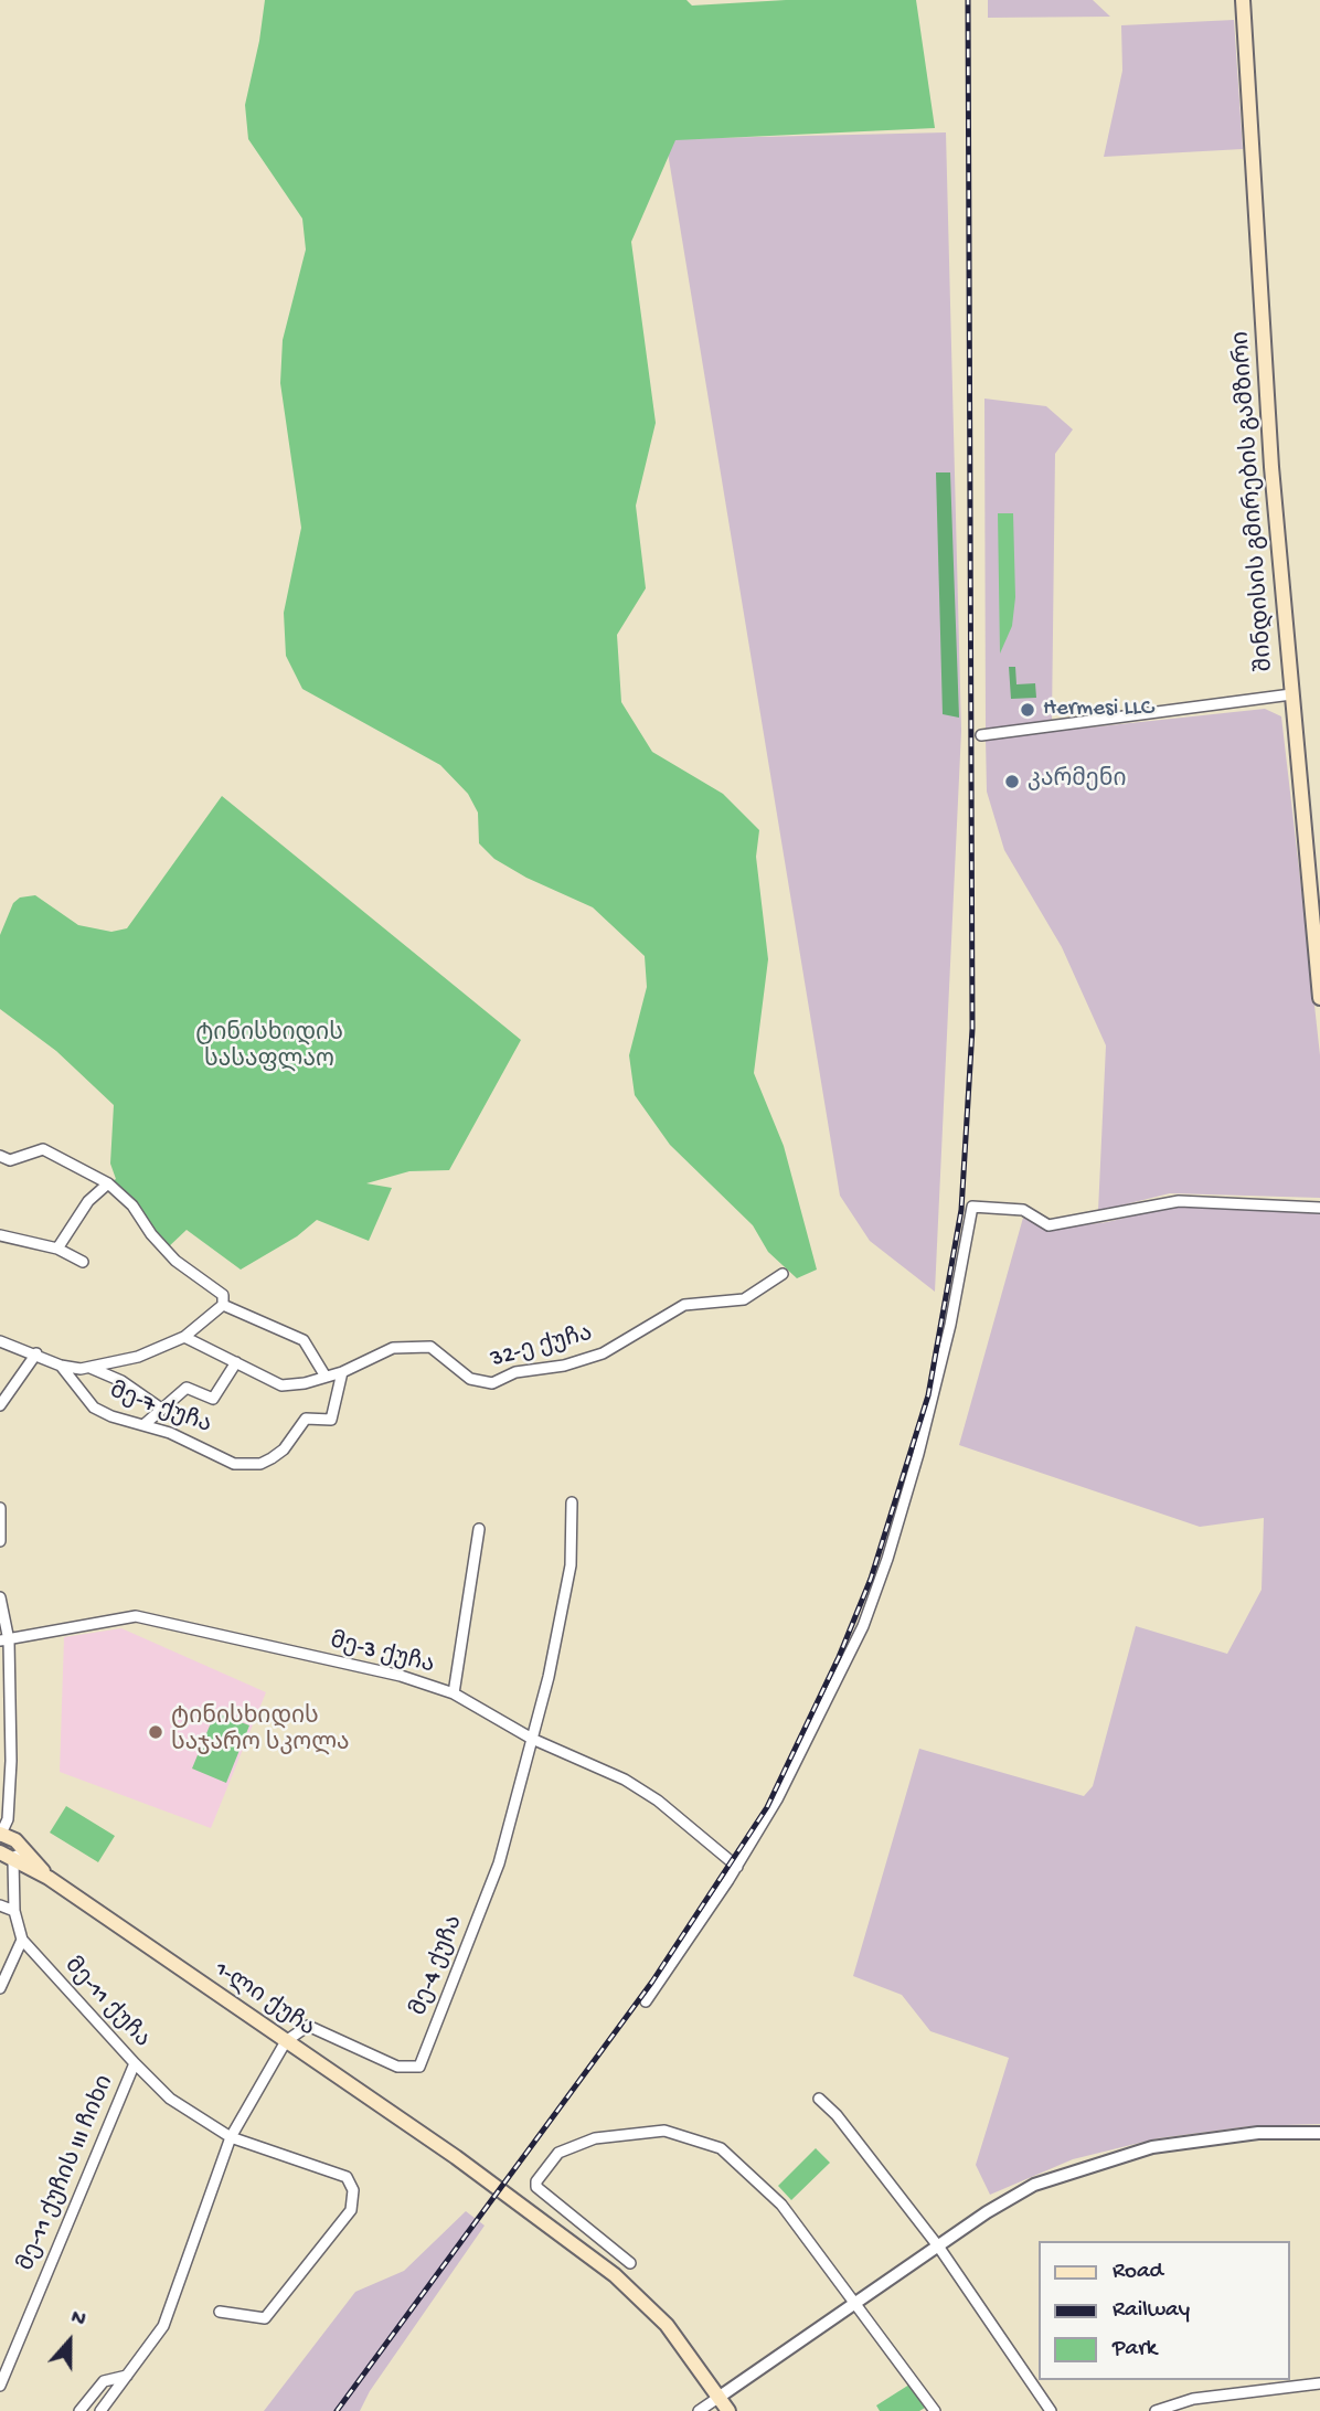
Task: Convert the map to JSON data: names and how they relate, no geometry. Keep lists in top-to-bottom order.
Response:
{
  "streets": {
    "main road": ["შინდისის გმირების გამზირი", "1-ლი ქუჩა"],
    "street": [
      "32-ე ქუჩა",
      "მე-7 ქუჩა",
      "მე-3 ქუჩა",
      "მე-4 ქუჩა",
      "მე-11 ქუჩა",
      "მე-11 ქუჩის III ჩიხი"
    ]
  },
  "crossings": [
    ["32-ე ქუჩა", "მე-7 ქუჩა"],
    ["მე-3 ქუჩა", "მე-4 ქუჩა"],
    ["მე-4 ქუჩა", "1-ლი ქუჩა"],
    ["1-ლი ქუჩა", "მე-11 ქუჩა"],
    ["მე-11 ქუჩა", "მე-11 ქუჩის III ჩიხი"]
  ],
  "parks": ["ტინისხიდის სასაფლაო"],
  "places": ["Hermesi LLC", "კარმენი", "ტინისხიდის საჯარო სკოლა"],
  "legend": ["Road", "Railway", "Park"],
  "north": "top"
}
